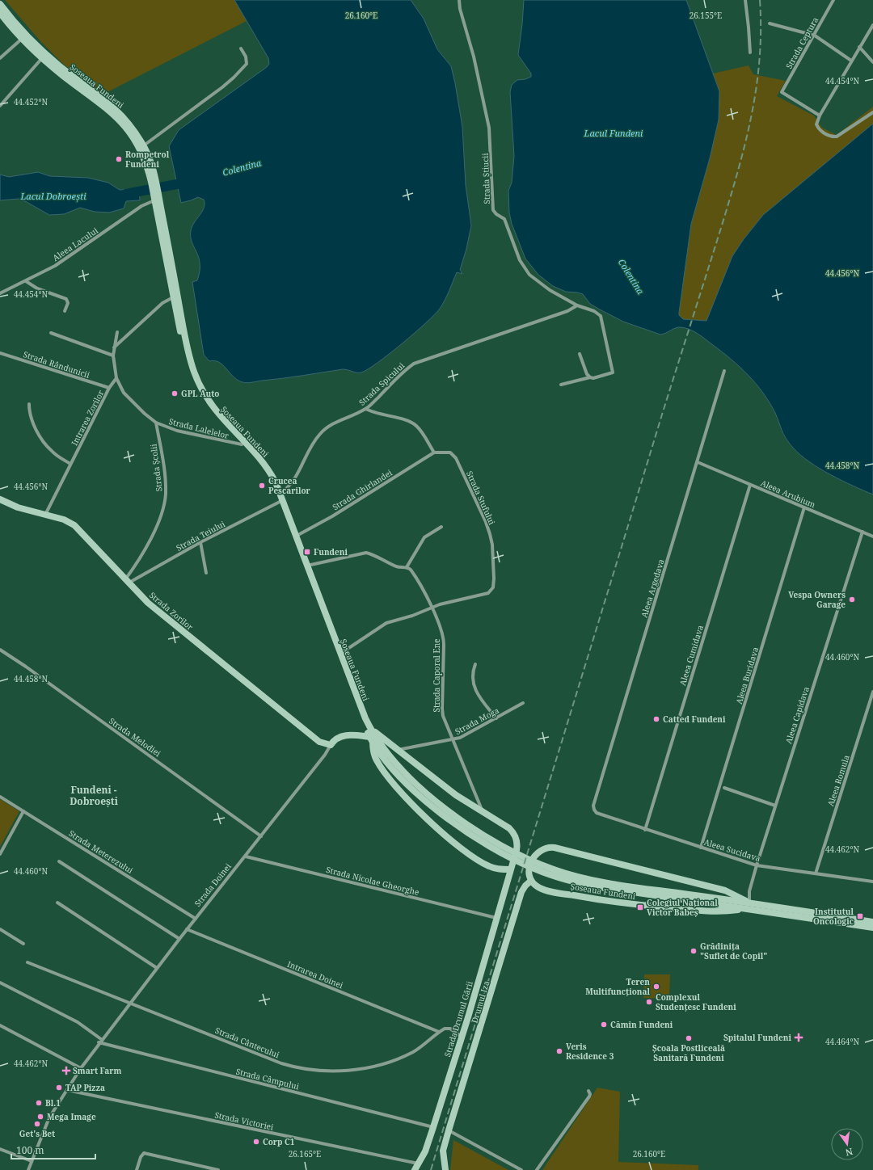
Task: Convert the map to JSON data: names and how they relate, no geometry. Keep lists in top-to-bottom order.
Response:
{
  "streets": {
    "main road": [
      "Șoseaua Fundeni",
      "Strada Zorilor",
      "Strada Doinei",
      "Drumul Iza",
      "Strada Drumul Gării"
    ],
    "street": [
      "Strada Ceptura",
      "Strada Știucii",
      "Aleea Lacului",
      "Strada Rândunicii",
      "Strada Spicului",
      "Intrarea Zorilor",
      "Strada Lalelelor",
      "Strada Școlii",
      "Strada Ghirlandei",
      "Aleea Arubium",
      "Strada Stufului",
      "Strada Teiului",
      "Aleea Argedava",
      "Aleea Cumidava",
      "Strada Caporal Ene",
      "Aleea Buridava",
      "Aleea Capidava",
      "Strada Moga",
      "Strada Melodiei",
      "Aleea Romula",
      "Aleea Sucidava",
      "Strada Meterezului",
      "Strada Nicolae Gheorghe",
      "Intrarea Doinei",
      "Strada Cântecului",
      "Strada Câmpului",
      "Strada Victoriei"
    ]
  },
  "crossings": [
    ["Șoseaua Fundeni", "Aleea Lacului"],
    ["Șoseaua Fundeni", "Strada Spicului"],
    ["Șoseaua Fundeni", "Strada Lalelelor"],
    ["Șoseaua Fundeni", "Strada Ghirlandei"],
    ["Șoseaua Fundeni", "Strada Teiului"],
    ["Șoseaua Fundeni", "Aleea Capidava"],
    ["Șoseaua Fundeni", "Strada Doinei"],
    ["Șoseaua Fundeni", "Drumul Iza"],
    ["Șoseaua Fundeni", "Strada Drumul Gării"],
    ["Strada Știucii", "Strada Spicului"],
    ["Strada Rândunicii", "Intrarea Zorilor"],
    ["Intrarea Zorilor", "Strada Lalelelor"],
    ["Intrarea Zorilor", "Strada Zorilor"],
    ["Strada Lalelelor", "Strada Școlii"],
    ["Strada Școlii", "Strada Teiului"],
    ["Strada Școlii", "Strada Zorilor"],
    ["Strada Ghirlandei", "Strada Stufului"],
    ["Aleea Arubium", "Aleea Argedava"],
    ["Aleea Arubium", "Aleea Cumidava"],
    ["Aleea Arubium", "Aleea Buridava"],
    ["Aleea Arubium", "Aleea Capidava"],
    ["Strada Stufului", "Strada Caporal Ene"],
    ["Strada Teiului", "Strada Zorilor"],
    ["Aleea Argedava", "Aleea Sucidava"],
    ["Strada Zorilor", "Strada Doinei"],
    ["Aleea Cumidava", "Aleea Sucidava"],
    ["Strada Caporal Ene", "Strada Moga"],
    ["Aleea Buridava", "Aleea Sucidava"],
    ["Aleea Capidava", "Aleea Sucidava"],
    ["Strada Melodiei", "Strada Doinei"],
    ["Aleea Romula", "Aleea Sucidava"],
    ["Strada Meterezului", "Strada Doinei"],
    ["Strada Nicolae Gheorghe", "Strada Doinei"],
    ["Strada Nicolae Gheorghe", "Strada Drumul Gării"],
    ["Strada Doinei", "Intrarea Doinei"],
    ["Strada Doinei", "Strada Cântecului"],
    ["Strada Doinei", "Strada Câmpului"],
    ["Strada Doinei", "Strada Victoriei"],
    ["Intrarea Doinei", "Strada Cântecului"],
    ["Strada Drumul Gării", "Strada Câmpului"],
    ["Strada Drumul Gării", "Strada Victoriei"]
  ],
  "districts": ["Fundeni - Dobroești"],
  "water": ["Lacul Fundeni", "Colentina", "Lacul Dobroești"],
  "places": {
    "other": [
      "Rompetrol Fundeni",
      "GPL Auto",
      "Crucea Pescarilor",
      "Vespa Owners Garage",
      "Catted Fundeni",
      "Grădinița \"Suflet de Copil\"",
      "Teren Multifuncțional",
      "Complexul Studențesc Fundeni",
      "Cămin Fundeni",
      "Școala Postliceală Sanitară Fundeni",
      "Veris Residence 3",
      "TAP Pizza",
      "Bl.1",
      "Mega Image",
      "Get's Bet",
      "Corp C1"
    ],
    "transit": ["Fundeni", "Colegiul Național Victor Babeș", "Institutul Oncologic"],
    "health": ["Spitalul Fundeni", "Smart Farm"]
  },
  "scale_bar": "100 m",
  "north": "bottom",
  "coordinates": [
    "26.160°E",
    "26.155°E",
    "44.454°N",
    "44.452°N",
    "44.456°N",
    "44.458°N",
    "44.460°N",
    "44.462°N",
    "44.464°N",
    "26.165°E"
  ]
}
